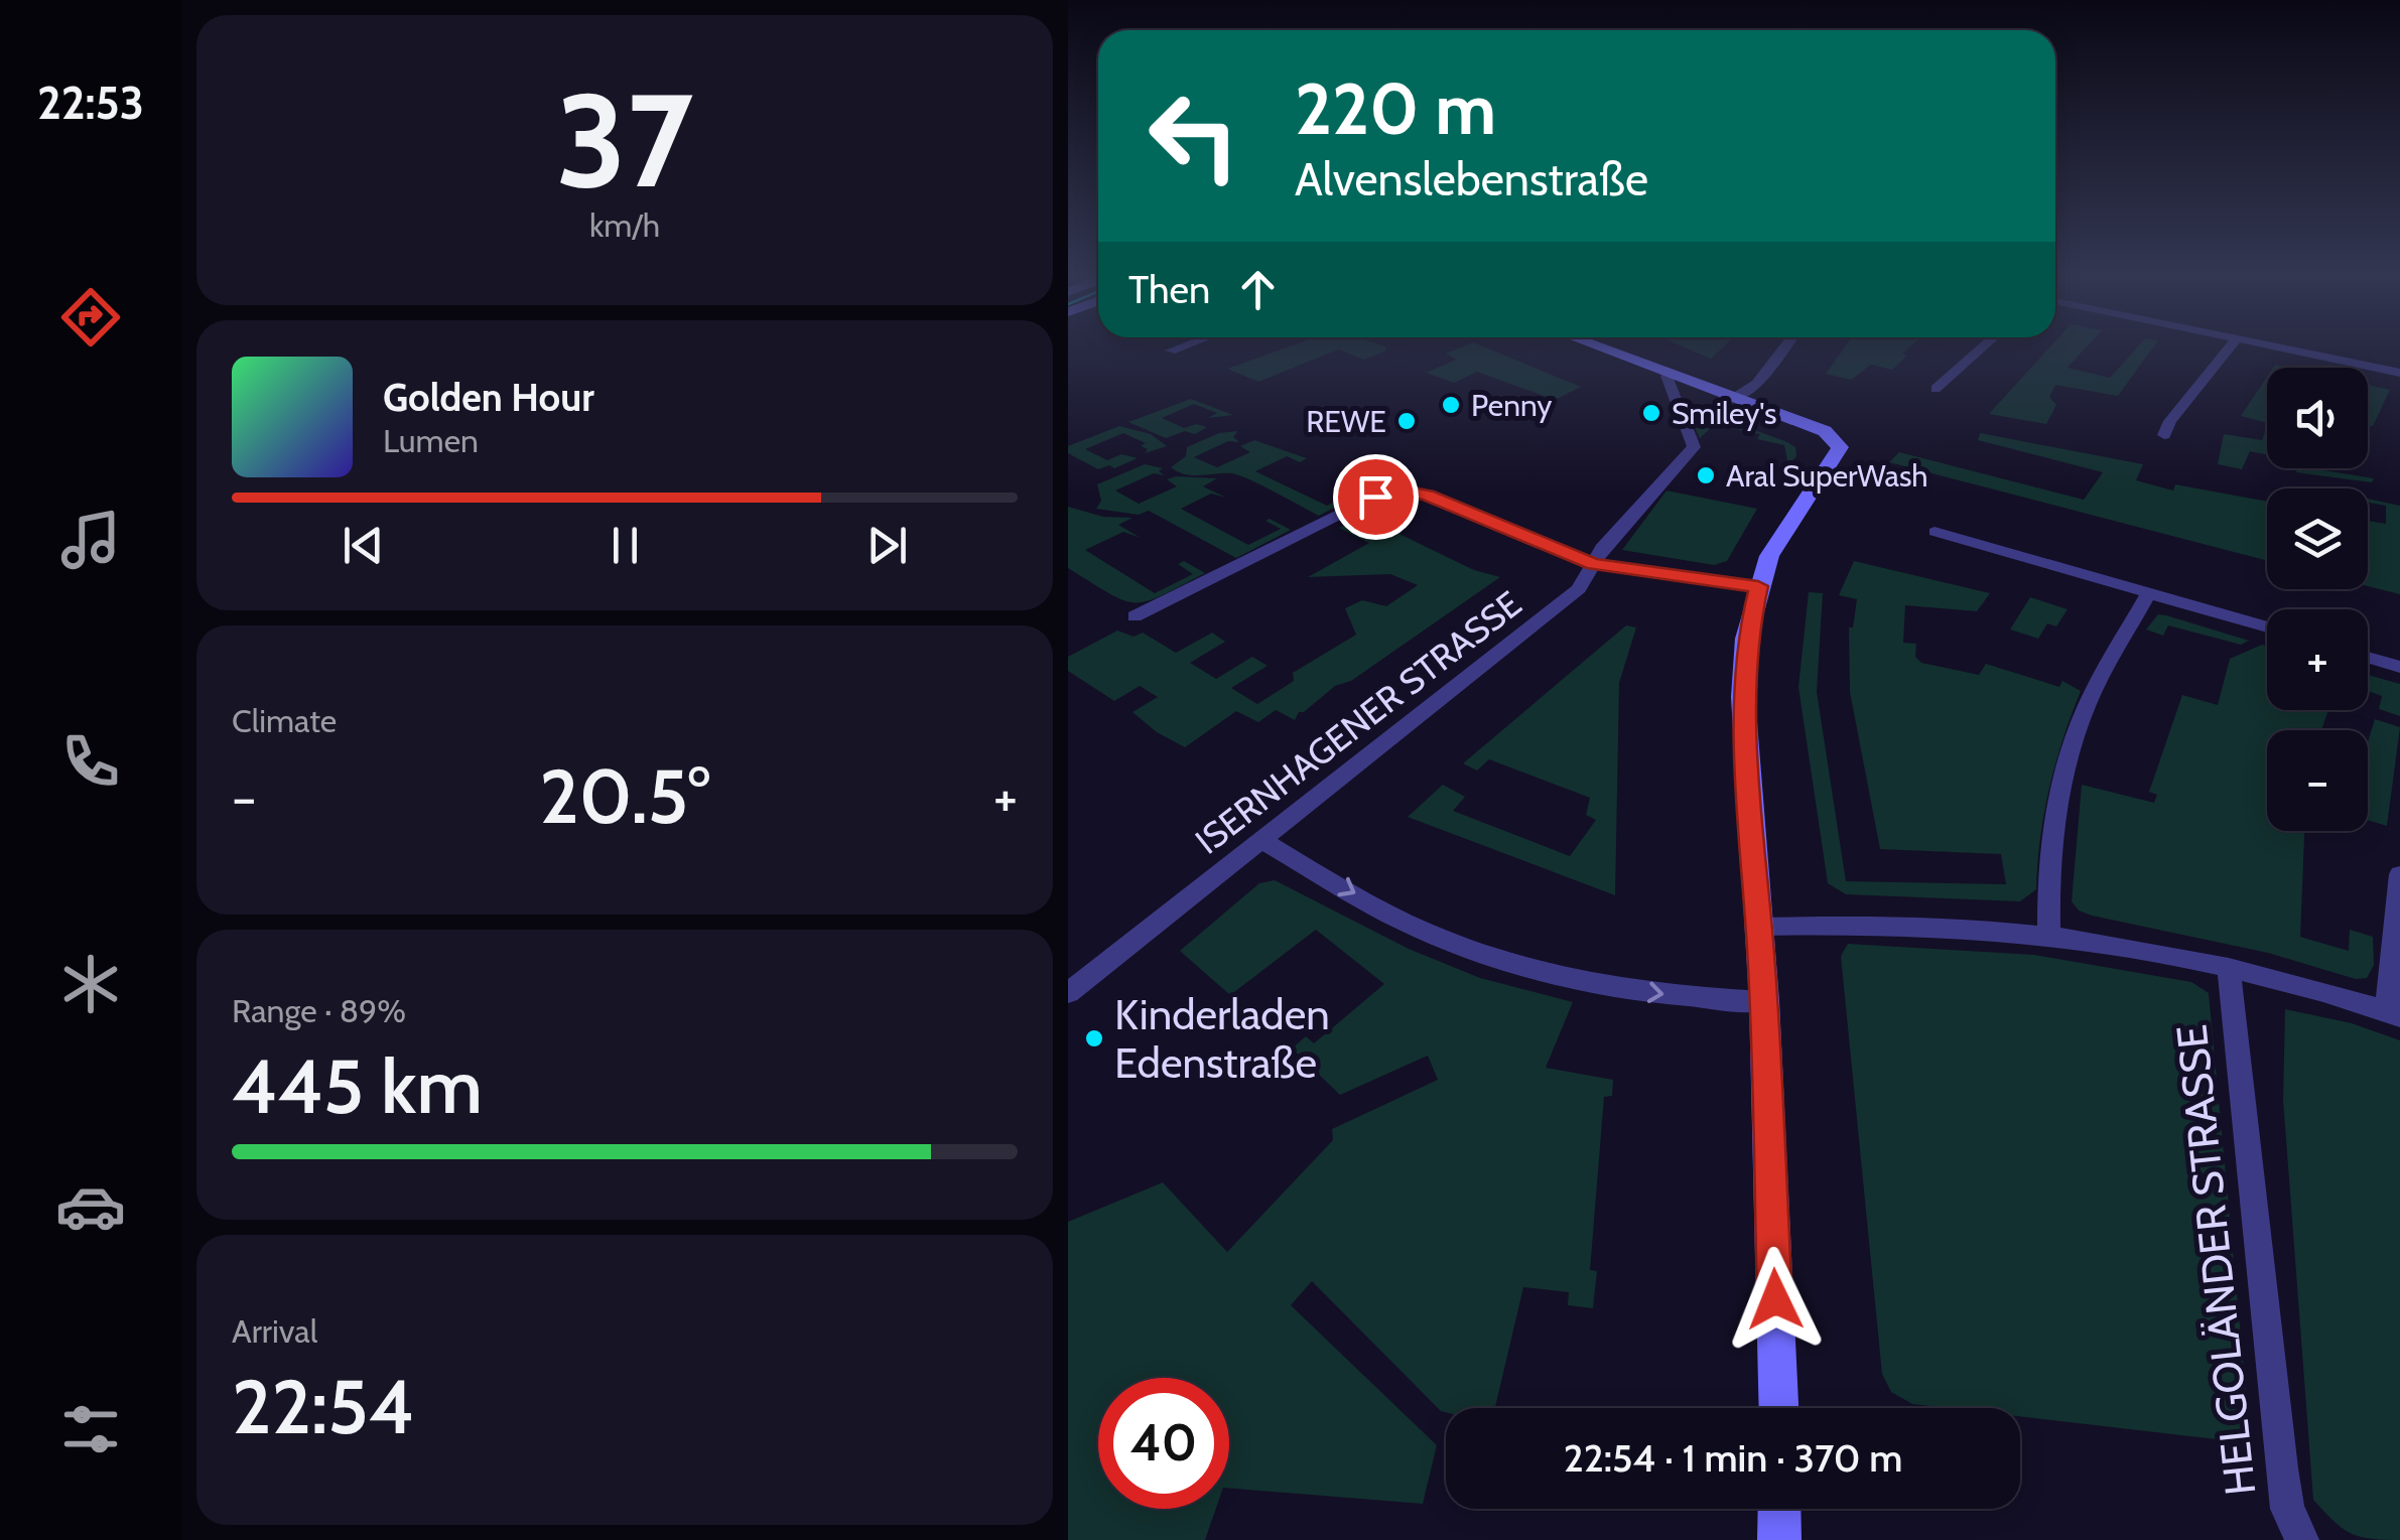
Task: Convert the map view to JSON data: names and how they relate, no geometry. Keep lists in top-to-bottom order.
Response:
{
  "streets": {
    "street": ["ISERNHAGENER STRASSE", "HELGOLÄNDER STRASSE"]
  },
  "places": [
    "Penny",
    "Smiley's",
    "REWE",
    "Aral SuperWash",
    "Kinderladen Edenstraße"
  ],
  "page": {
    "tabs": "22:53",
    "tile": [
      ["37", "km/h"],
      "Climate",
      ["Range · 89%", "445 km"],
      ["Arrival", "22:54"]
    ],
    "turn": ["220 m", "Alvenslebenstraße"],
    "then": "Then",
    "song": ["Golden Hour", "Lumen"],
    "map_buttons": ["+", "−"],
    "heat": ["−", "20.5°", "+"],
    "limit": "40",
    "trip": "22:54 · 1 min · 370 m"
  }
}
